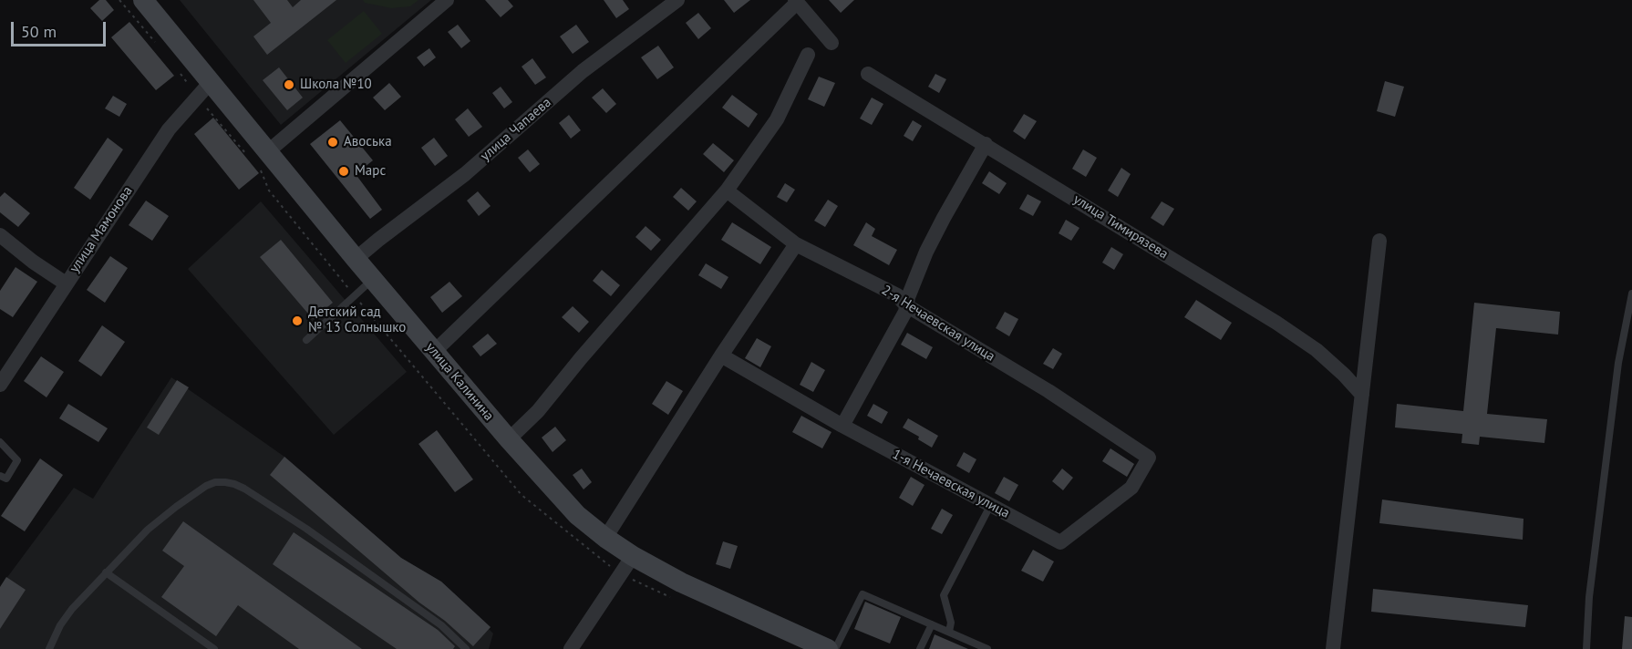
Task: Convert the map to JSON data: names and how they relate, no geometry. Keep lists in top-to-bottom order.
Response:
{
  "streets": {
    "main road": ["улица Калинина"],
    "street": [
      "улица Чапаева",
      "улица Тимирязева",
      "улица Мамонова",
      "2-я Нечаевская улица",
      "1-я Нечаевская улица"
    ]
  },
  "crossings": [
    ["улица Чапаева", "улица Калинина"],
    ["улица Мамонова", "улица Калинина"],
    ["2-я Нечаевская улица", "1-я Нечаевская улица"]
  ],
  "places": [
    "Школа №10",
    "Авоська",
    "Марс",
    "Детский сад № 13 Солнышко"
  ],
  "scale_bar": "50 m"
}
